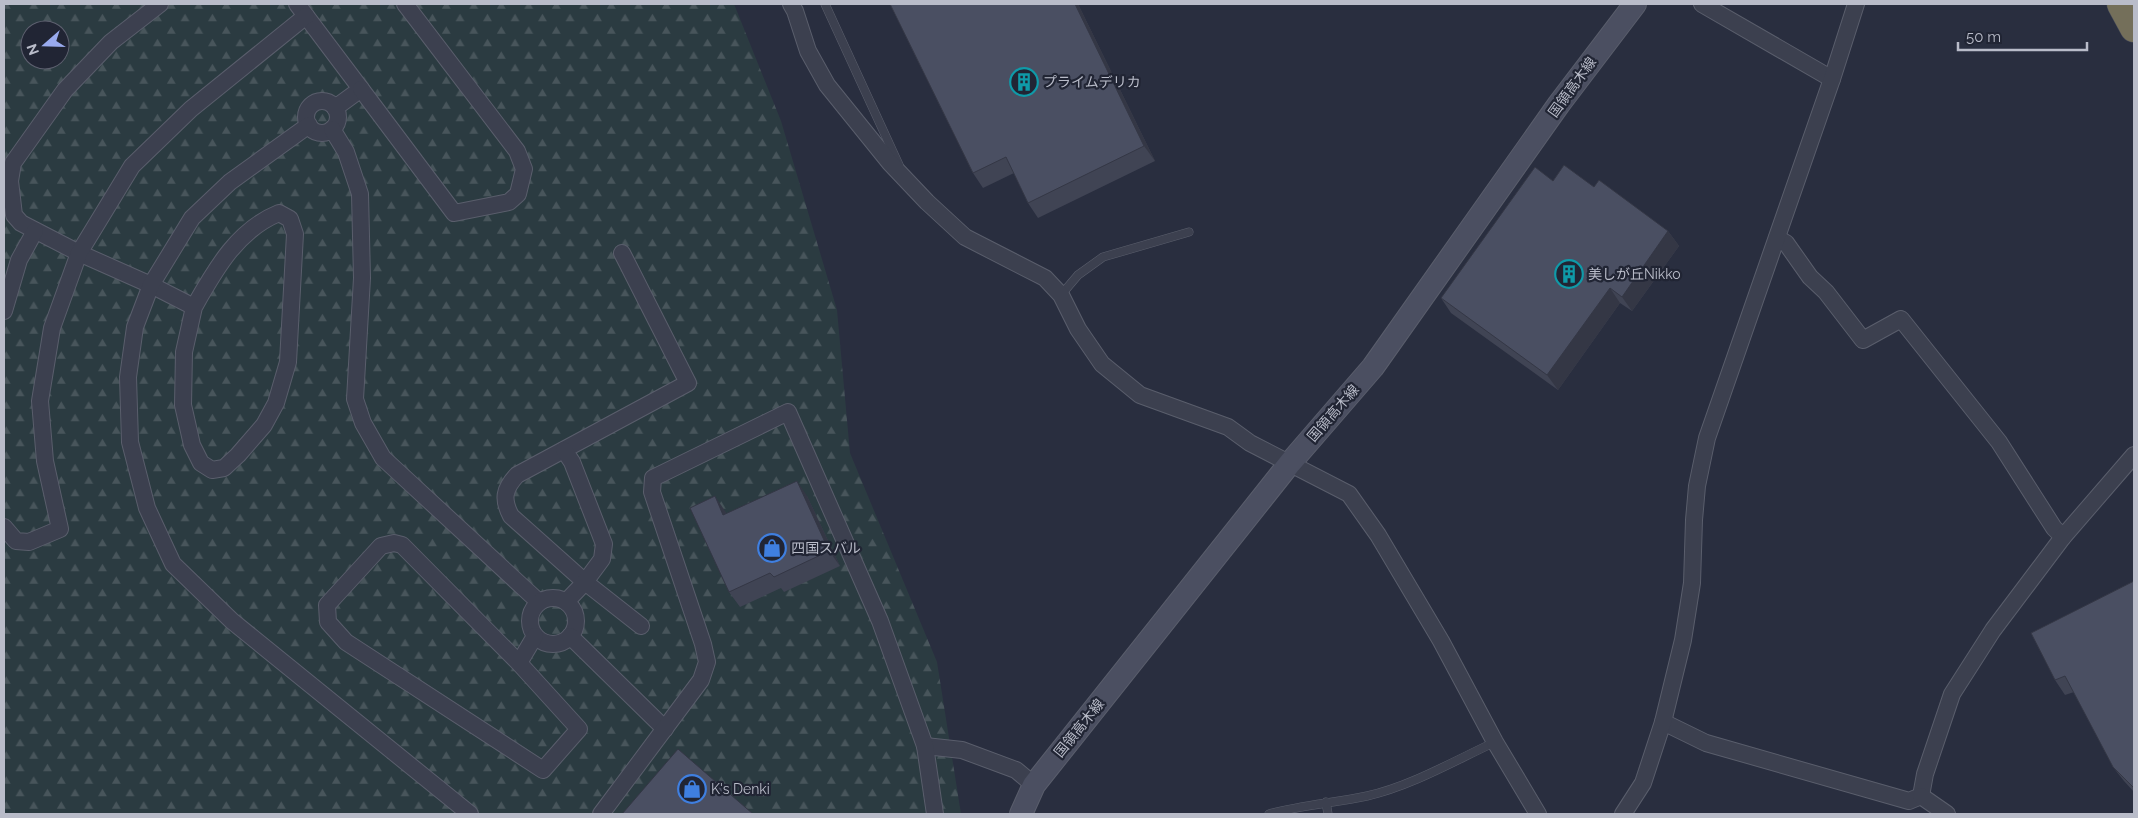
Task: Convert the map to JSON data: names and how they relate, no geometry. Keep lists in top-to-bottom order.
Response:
{
  "streets": {
    "main road": ["国領高木線"]
  },
  "places": {
    "building": ["プライムデリカ", "美しが丘Nikko"],
    "shop": ["四国スバル", "K's Denki"]
  },
  "scale_bar": "50 m",
  "north": "left"
}
